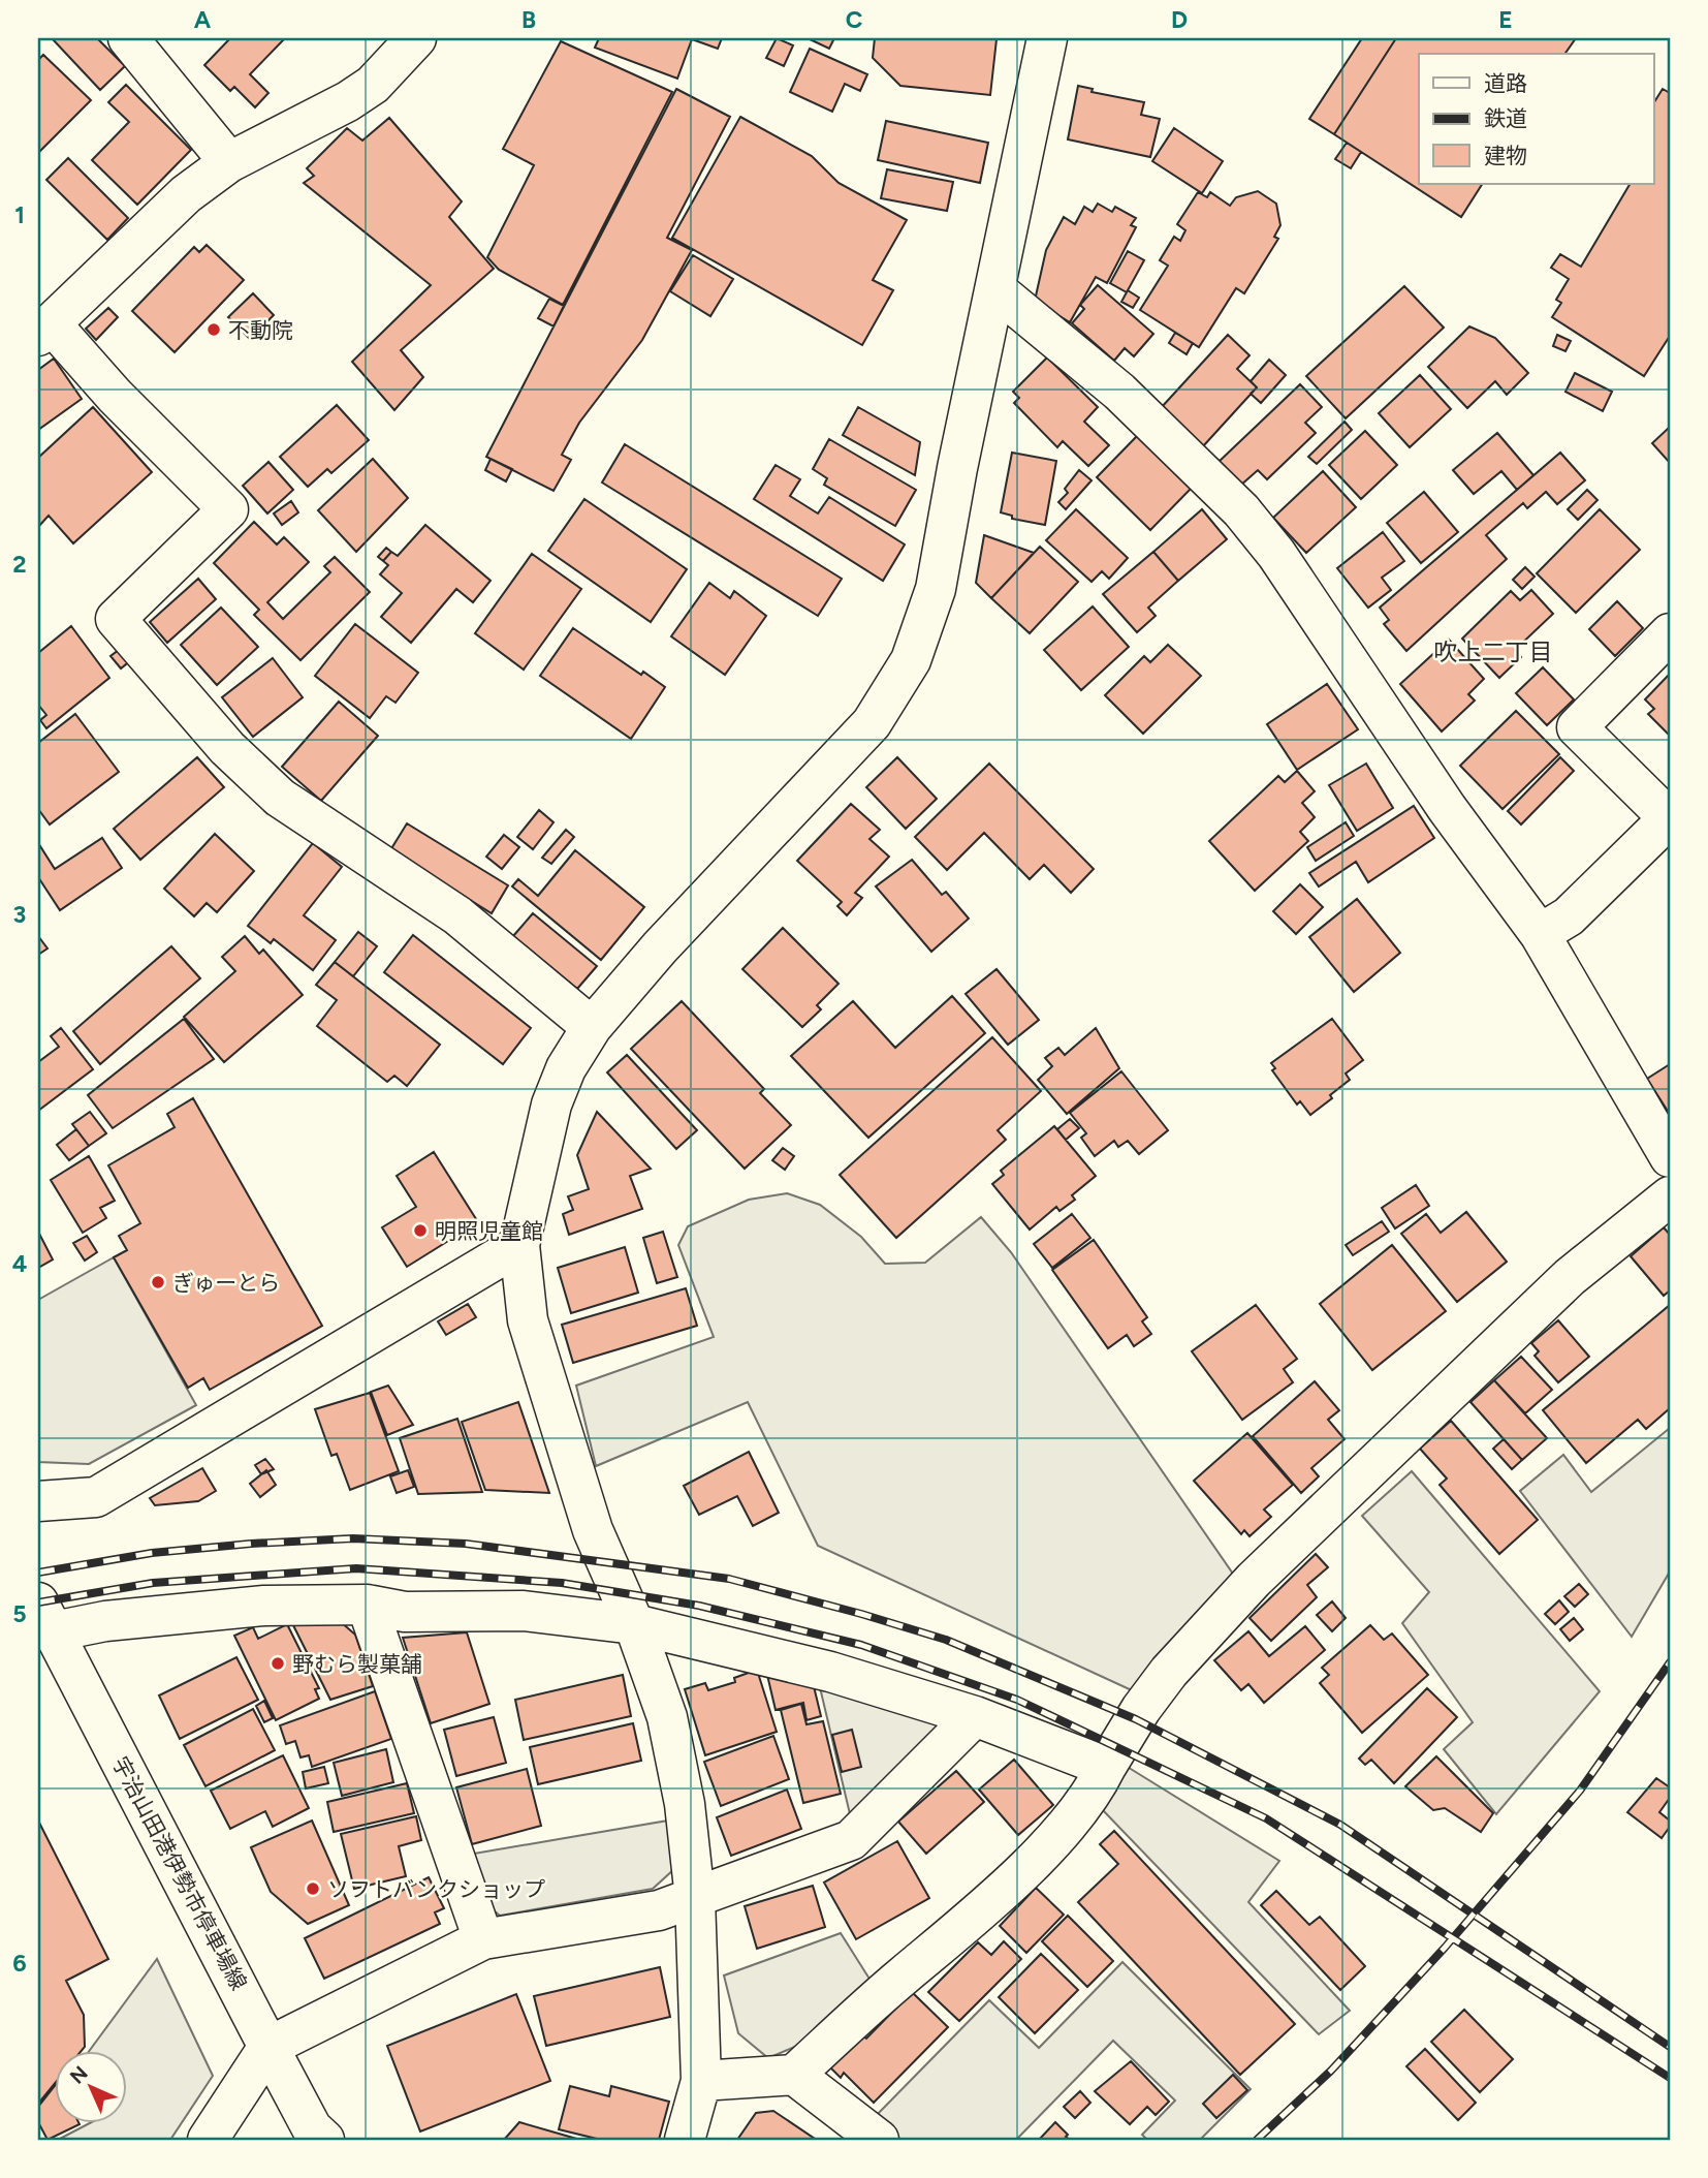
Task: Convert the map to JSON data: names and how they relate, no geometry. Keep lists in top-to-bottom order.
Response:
{
  "streets": {
    "street": ["宇治山田港伊勢市停車場線"]
  },
  "districts": ["吹上二丁目"],
  "places": [
    "不動院",
    "明照児童館",
    "ぎゅーとら",
    "野むら製菓舗",
    "ソフトバンクショップ"
  ],
  "legend": ["道路", "鉄道", "建物"],
  "north": "top left",
  "grid": {
    "columns": [
      "A",
      "B",
      "C",
      "D",
      "E"
    ],
    "rows": [
      "1",
      "2",
      "3",
      "4",
      "5",
      "6"
    ]
  }
}
